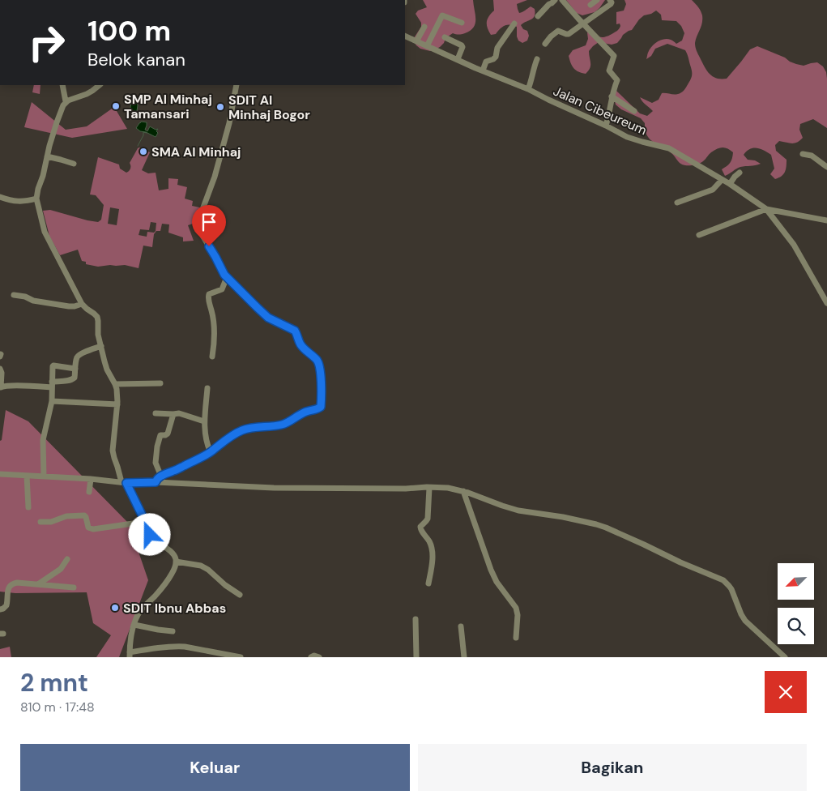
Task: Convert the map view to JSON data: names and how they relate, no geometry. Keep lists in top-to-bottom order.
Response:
{
  "streets": {
    "street": ["Jalan Cibeureum"]
  },
  "places": [
    "SMP Al Minhaj Tamansari",
    "SDIT Al Minhaj Bogor",
    "SMA Al Minhaj",
    "SDIT Ibnu Abbas"
  ],
  "north": "bottom left",
  "page": {
    "turn": ["100 m", "Belok kanan"],
    "heading": ["2 mnt", "810 m · 17:48"],
    "buttons": ["Keluar", "Bagikan"]
  }
}
